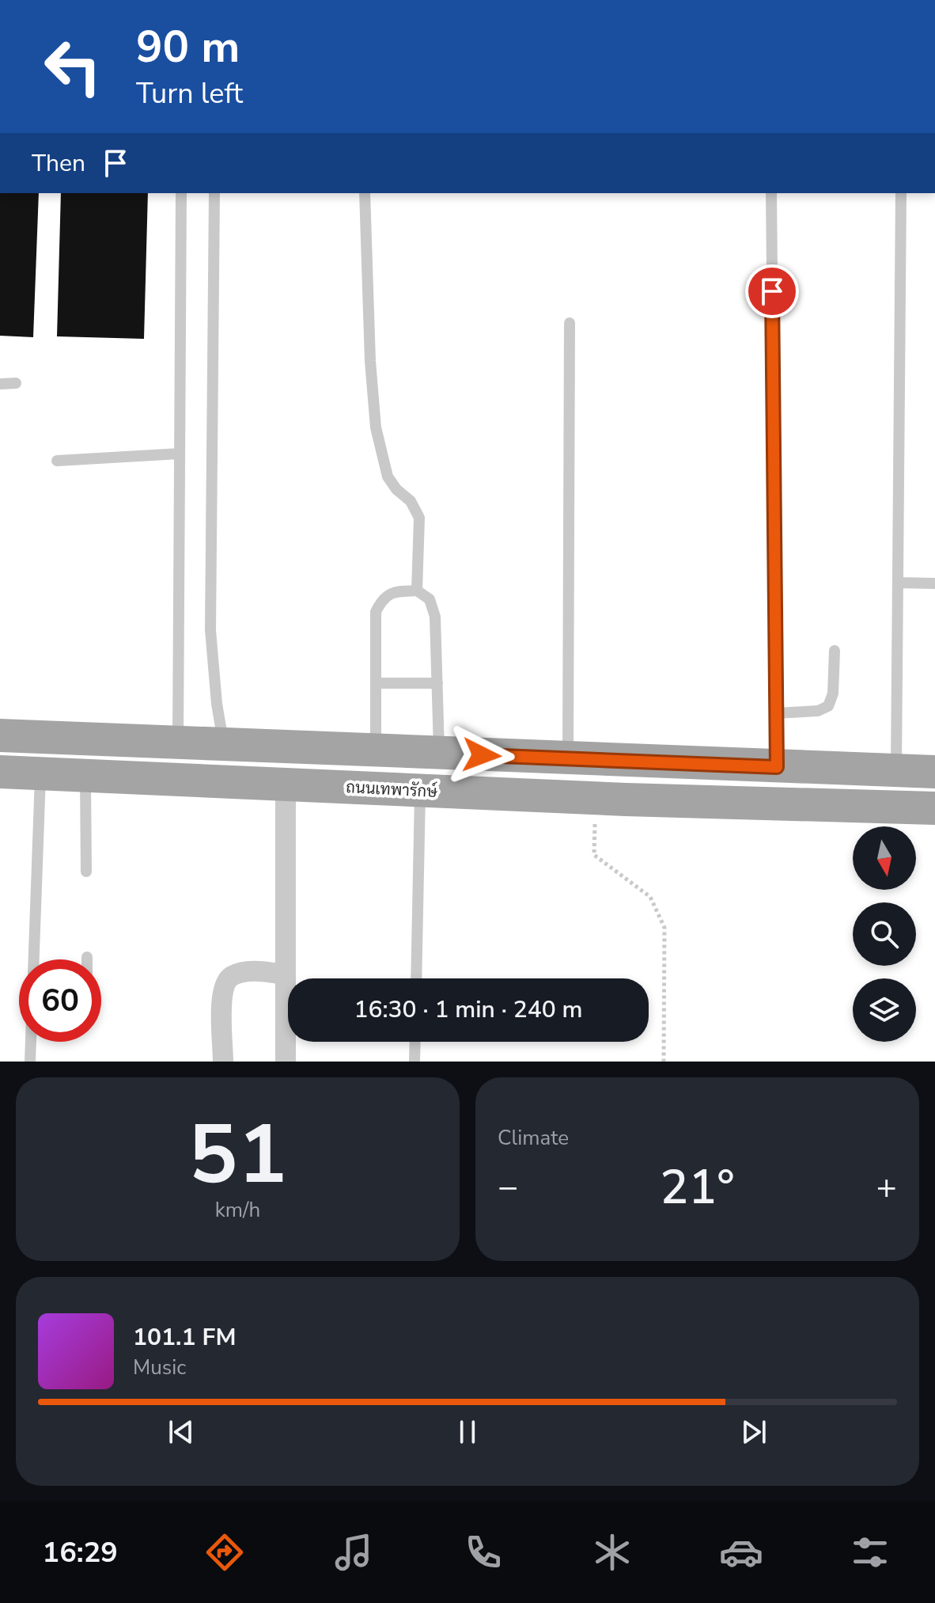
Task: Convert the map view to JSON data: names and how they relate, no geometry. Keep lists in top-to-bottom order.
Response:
{
  "streets": {
    "main road": ["ถนนเทพารักษ์"]
  },
  "north": "bottom",
  "page": {
    "turn": ["90 m", "Turn left"],
    "then": "Then",
    "limit": "60",
    "trip": "16:30 · 1 min · 240 m",
    "tile": [
      ["51", "km/h"],
      "Climate"
    ],
    "heat": ["−", "21°", "+"],
    "song": ["101.1 FM", "Music"],
    "tabs": "16:29"
  }
}
